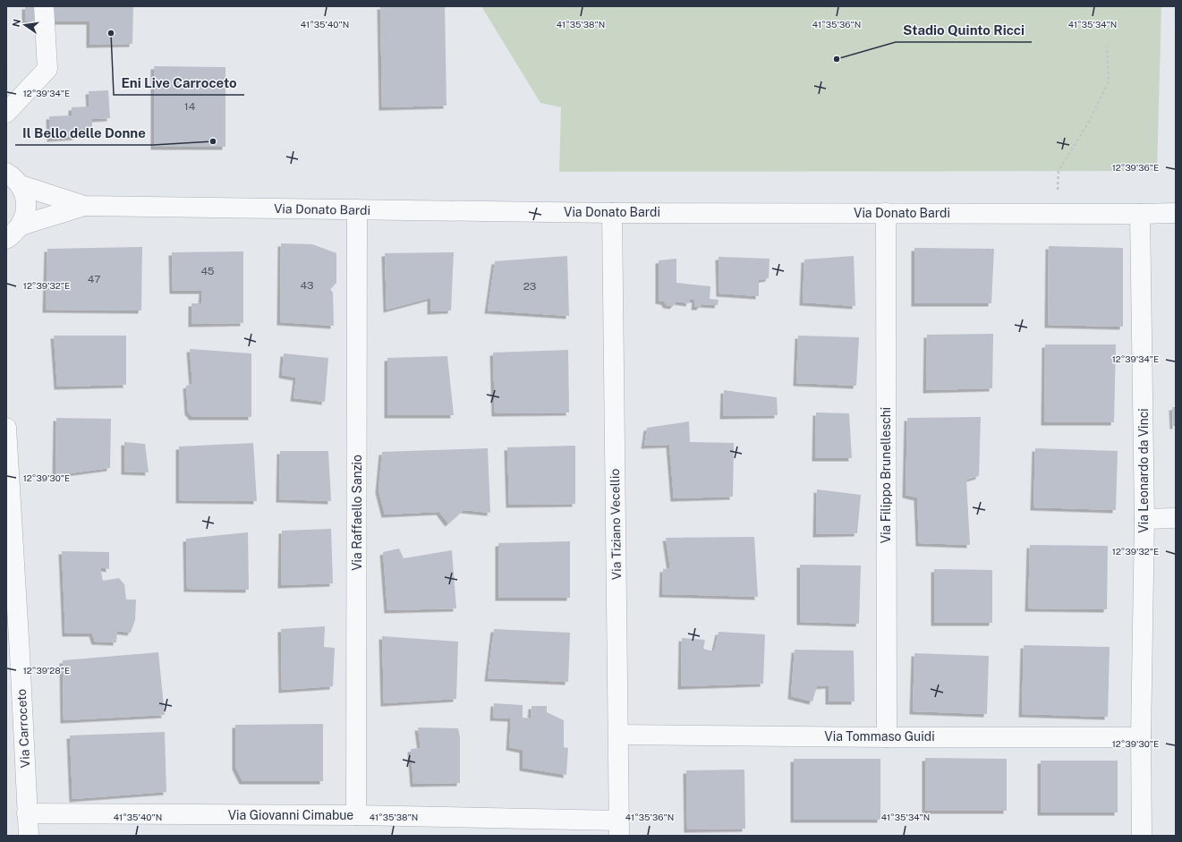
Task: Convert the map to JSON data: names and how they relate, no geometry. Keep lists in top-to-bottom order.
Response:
{
  "streets": {
    "street": [
      "Via Donato Bardi",
      "Via Leonardo da Vinci",
      "Via Filippo Brunelleschi",
      "Via Raffaello Sanzio",
      "Via Tiziano Vecellio",
      "Via Carroceto",
      "Via Tommaso Guidi",
      "Via Giovanni Cimabue"
    ]
  },
  "crossings": [
    ["Via Donato Bardi", "Via Leonardo da Vinci"],
    ["Via Donato Bardi", "Via Filippo Brunelleschi"],
    ["Via Donato Bardi", "Via Raffaello Sanzio"],
    ["Via Donato Bardi", "Via Tiziano Vecellio"],
    ["Via Leonardo da Vinci", "Via Tommaso Guidi"],
    ["Via Filippo Brunelleschi", "Via Tommaso Guidi"],
    ["Via Raffaello Sanzio", "Via Giovanni Cimabue"],
    ["Via Tiziano Vecellio", "Via Tommaso Guidi"],
    ["Via Tiziano Vecellio", "Via Giovanni Cimabue"],
    ["Via Carroceto", "Via Giovanni Cimabue"]
  ],
  "places": ["Eni Live Carroceto", "Stadio Quinto Ricci", "Il Bello delle Donne"],
  "house_numbers": [
    "14",
    "45",
    "47",
    "43",
    "23"
  ],
  "north": "left",
  "coordinates": [
    "41°35'40\"N",
    "41°35'38\"N",
    "41°35'36\"N",
    "41°35'34\"N",
    "12°39'34\"E",
    "12°39'36\"E",
    "12°39'32\"E",
    "12°39'30\"E",
    "12°39'28\"E"
  ]
}
